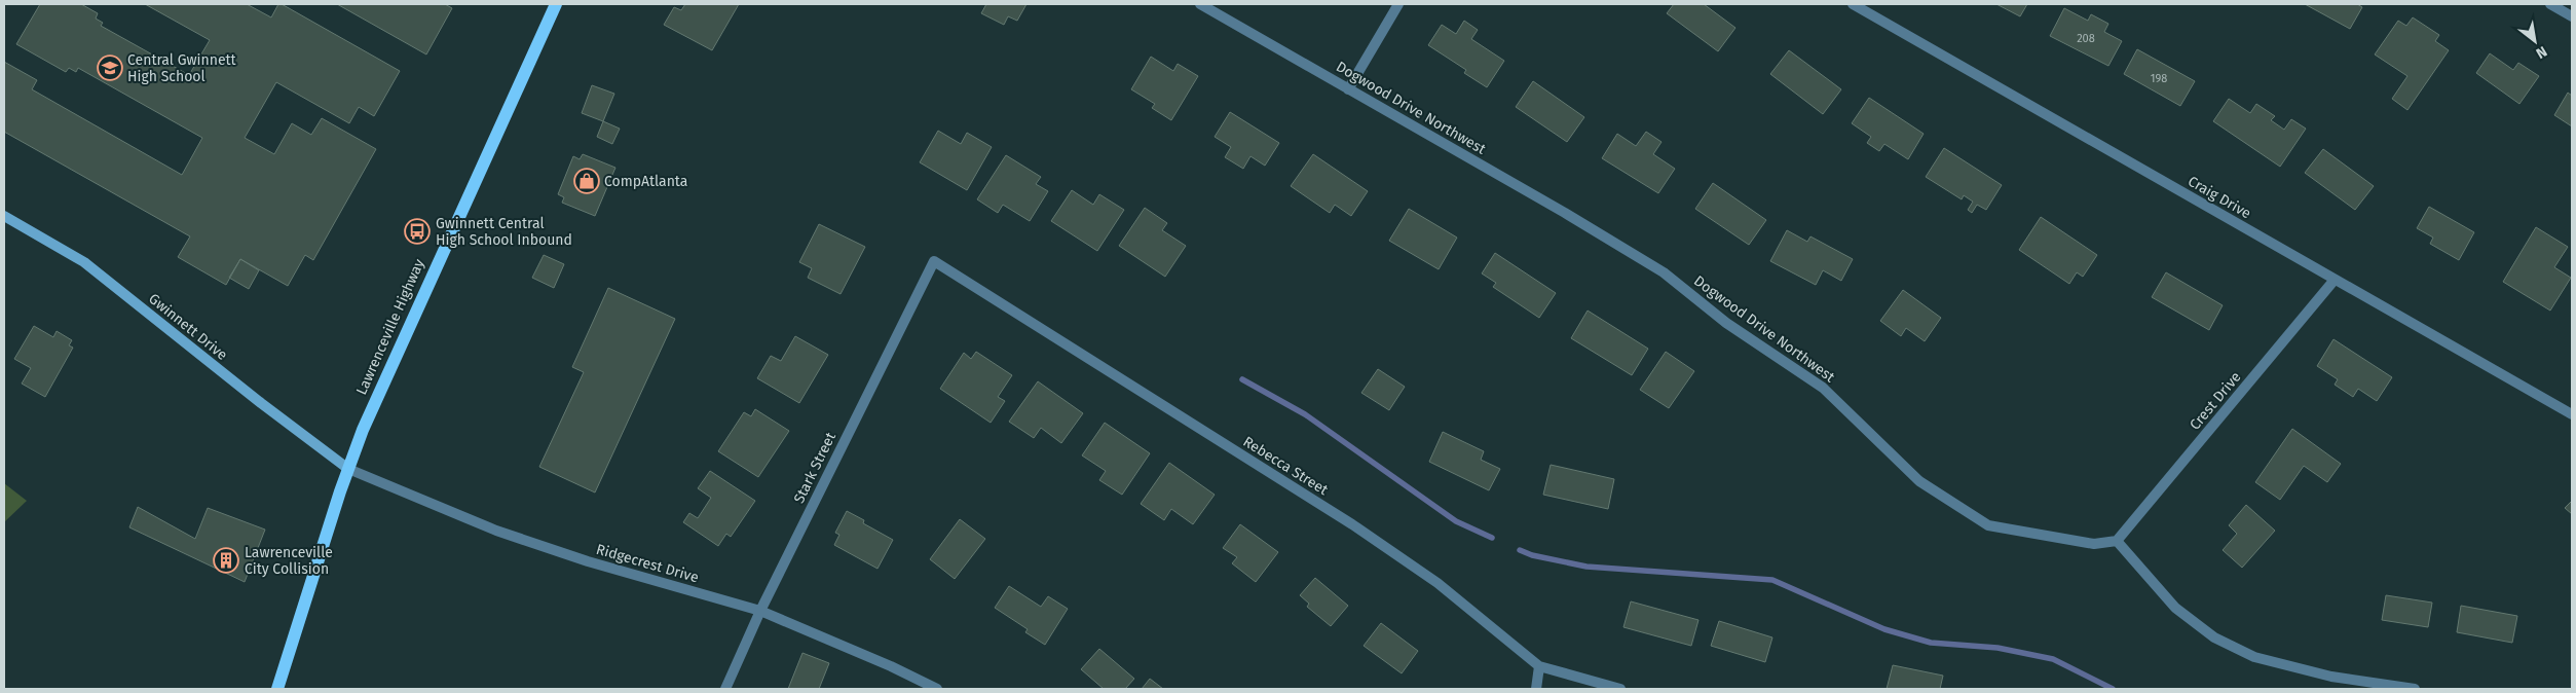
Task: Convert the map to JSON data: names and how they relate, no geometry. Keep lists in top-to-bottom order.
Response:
{
  "streets": {
    "main road": ["Lawrenceville Highway"],
    "street": [
      "Dogwood Drive Northwest",
      "Craig Drive",
      "Gwinnett Drive",
      "Crest Drive",
      "Rebecca Street",
      "Stark Street",
      "Ridgecrest Drive"
    ]
  },
  "crossings": [
    ["Dogwood Drive Northwest", "Crest Drive"],
    ["Craig Drive", "Crest Drive"],
    ["Gwinnett Drive", "Lawrenceville Highway"],
    ["Gwinnett Drive", "Ridgecrest Drive"],
    ["Lawrenceville Highway", "Ridgecrest Drive"],
    ["Rebecca Street", "Stark Street"],
    ["Stark Street", "Ridgecrest Drive"]
  ],
  "places": {
    "school or university": ["Central Gwinnett High School"],
    "shop": ["CompAtlanta"],
    "bus stop": ["Gwinnett Central High School Inbound"],
    "building": ["Lawrenceville City Collision"]
  },
  "house_numbers": ["208", "198"],
  "north": "bottom right"
}
